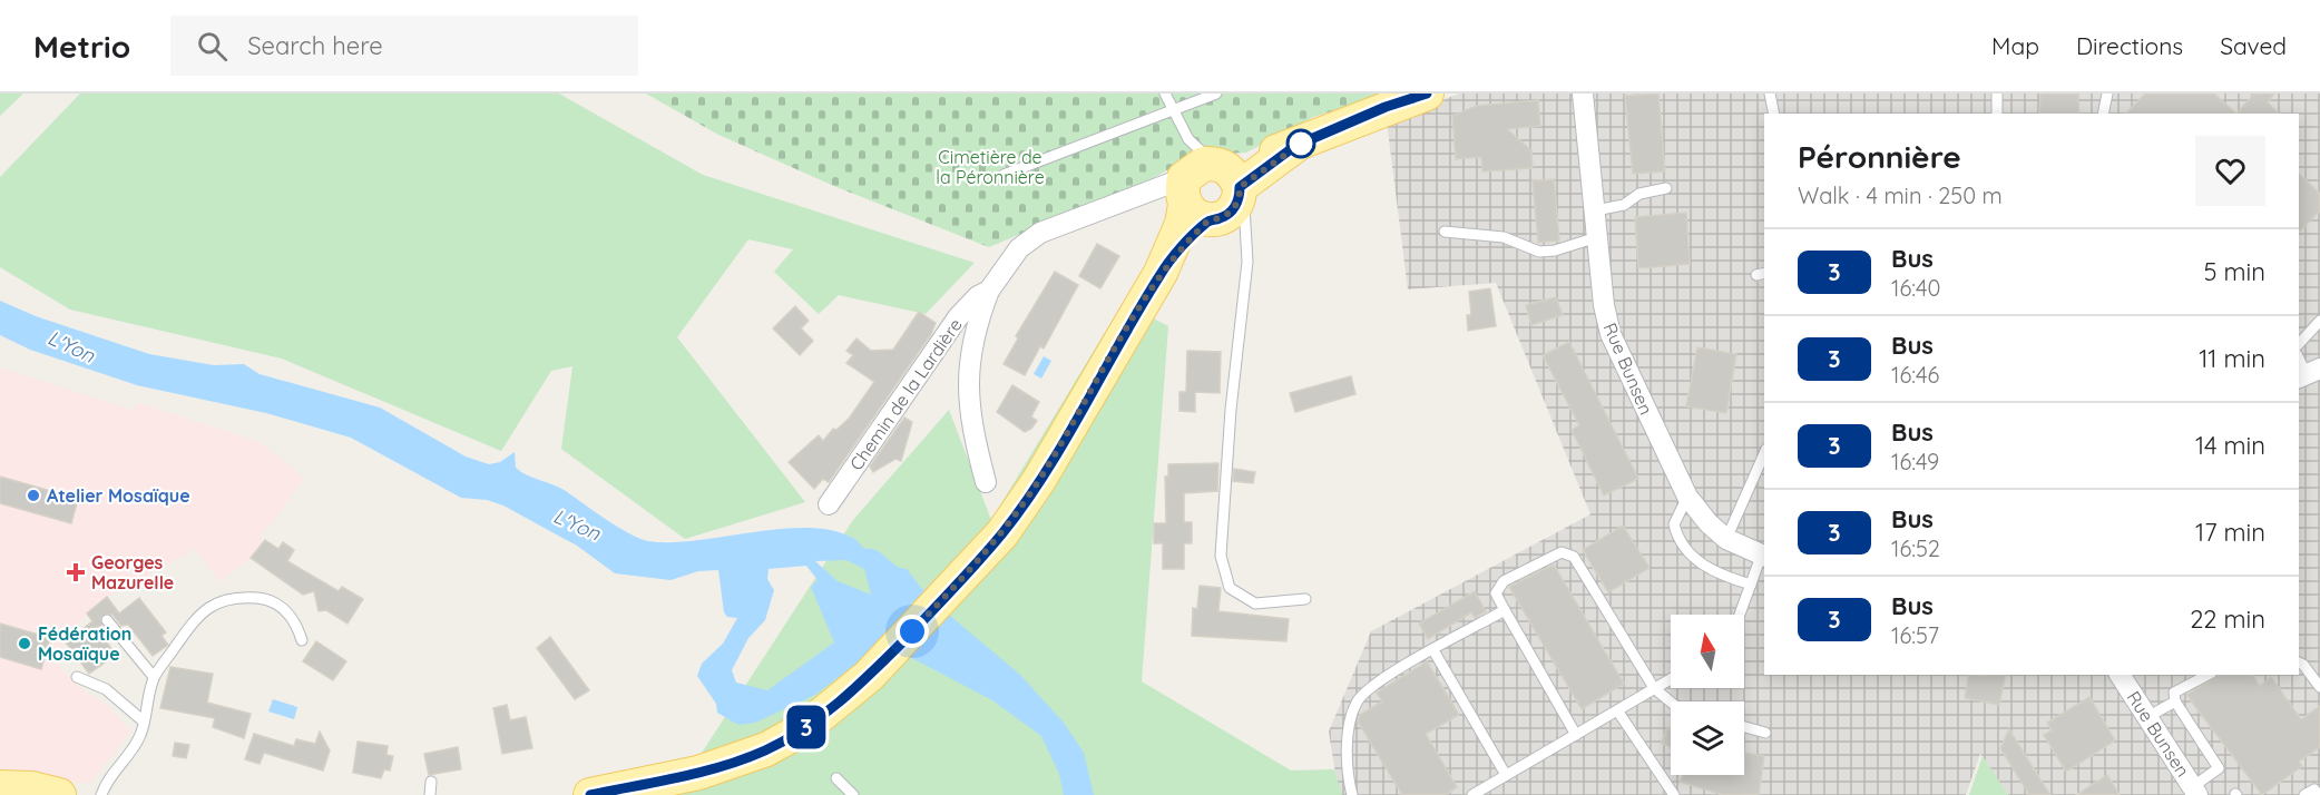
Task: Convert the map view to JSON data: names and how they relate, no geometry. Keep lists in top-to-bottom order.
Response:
{
  "streets": {
    "street": ["Rue Bunsen", "Chemin de la Lardière"]
  },
  "water": ["L'Yon"],
  "parks": ["Cimetière de la Péronnière"],
  "places": {
    "other": ["Atelier Mosaïque", "Fédération Mosaïque"],
    "health": ["Georges Mazurelle"]
  },
  "lines": ["bus line 3"],
  "north": "top",
  "page": {
    "header": "Metrio",
    "search": "Search here",
    "nav": ["Map", "Directions", "Saved"],
    "on_map": "3",
    "heading": ["Péronnière", "Walk · 4 min · 250 m"],
    "list": [
      {
        "mark": "3",
        "name": "Bus",
        "note": "16:40",
        "value": "5 min"
      },
      {
        "mark": "3",
        "name": "Bus",
        "note": "16:46",
        "value": "11 min"
      },
      {
        "mark": "3",
        "name": "Bus",
        "note": "16:49",
        "value": "14 min"
      },
      {
        "mark": "3",
        "name": "Bus",
        "note": "16:52",
        "value": "17 min"
      },
      {
        "mark": "3",
        "name": "Bus",
        "note": "16:57",
        "value": "22 min"
      }
    ]
  }
}
